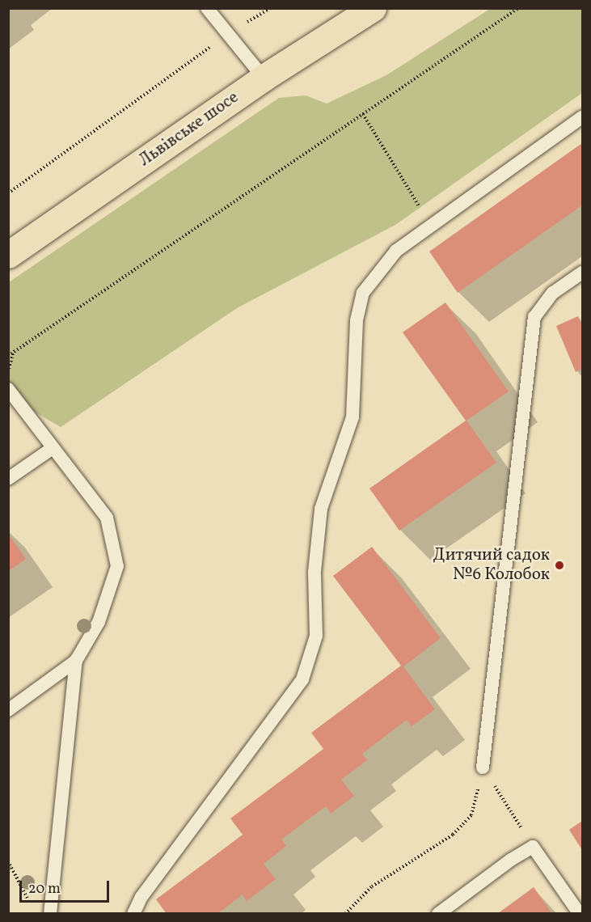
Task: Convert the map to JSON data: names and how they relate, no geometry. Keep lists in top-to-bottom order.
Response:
{
  "streets": {
    "main road": ["Львівське шосе"]
  },
  "places": ["Дитячий садок №6 Колобок"],
  "scale_bar": "20 m"
}
